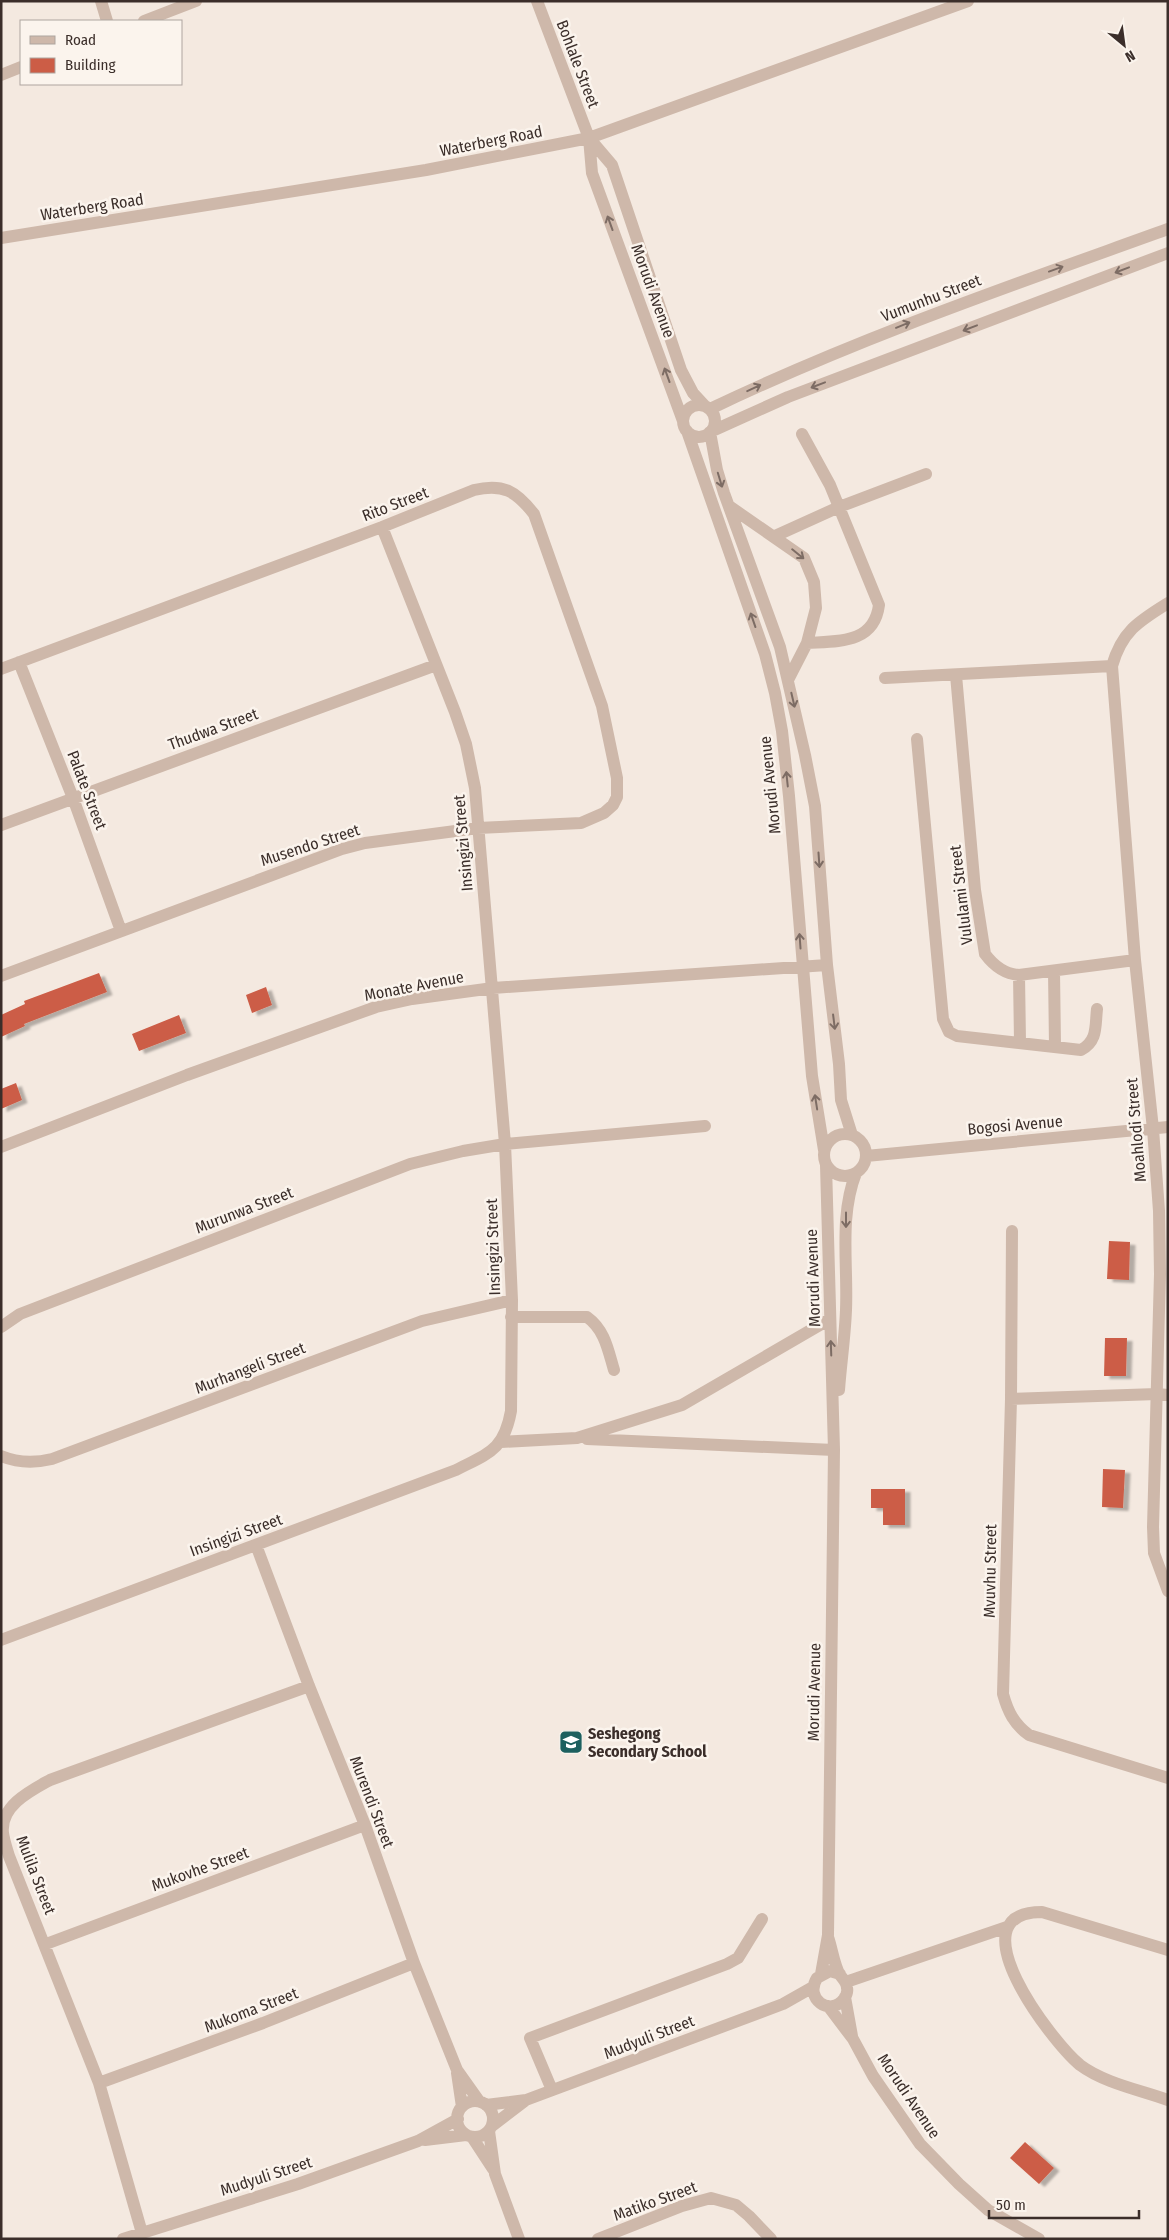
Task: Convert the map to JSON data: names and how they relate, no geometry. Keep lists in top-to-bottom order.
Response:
{
  "streets": {
    "street": [
      "Bohlale Street",
      "Waterberg Road",
      "Morudi Avenue",
      "Vumunhu Street",
      "Rito Street",
      "Thudwa Street",
      "Palate Street",
      "Insingizi Street",
      "Musendo Street",
      "Vululami Street",
      "Monate Avenue",
      "Bogosi Avenue",
      "Moahlodi Street",
      "Murunwa Street",
      "Murhangeli Street",
      "Mvuvhu Street",
      "Murendi Street",
      "Mukovhe Street",
      "Mulila Street",
      "Mukoma Street",
      "Mudyuli Street",
      "Matiko Street"
    ]
  },
  "crossings": [
    ["Bohlale Street", "Waterberg Road"],
    ["Bohlale Street", "Morudi Avenue"],
    ["Morudi Avenue", "Vumunhu Street"],
    ["Morudi Avenue", "Monate Avenue"],
    ["Morudi Avenue", "Bogosi Avenue"],
    ["Morudi Avenue", "Mudyuli Street"],
    ["Rito Street", "Palate Street"],
    ["Rito Street", "Insingizi Street"],
    ["Rito Street", "Musendo Street"],
    ["Thudwa Street", "Palate Street"],
    ["Thudwa Street", "Insingizi Street"],
    ["Palate Street", "Musendo Street"],
    ["Insingizi Street", "Musendo Street"],
    ["Insingizi Street", "Monate Avenue"],
    ["Insingizi Street", "Murunwa Street"],
    ["Insingizi Street", "Murhangeli Street"],
    ["Insingizi Street", "Murendi Street"],
    ["Vululami Street", "Moahlodi Street"],
    ["Bogosi Avenue", "Moahlodi Street"],
    ["Murendi Street", "Mukovhe Street"],
    ["Murendi Street", "Mulila Street"],
    ["Murendi Street", "Mukoma Street"],
    ["Murendi Street", "Mudyuli Street"],
    ["Mukovhe Street", "Mulila Street"],
    ["Mulila Street", "Mukoma Street"],
    ["Mulila Street", "Mudyuli Street"]
  ],
  "places": {
    "school or university": ["Seshegong Secondary School"]
  },
  "legend": ["Road", "Building"],
  "scale_bar": "50 m",
  "north": "bottom right"
}
